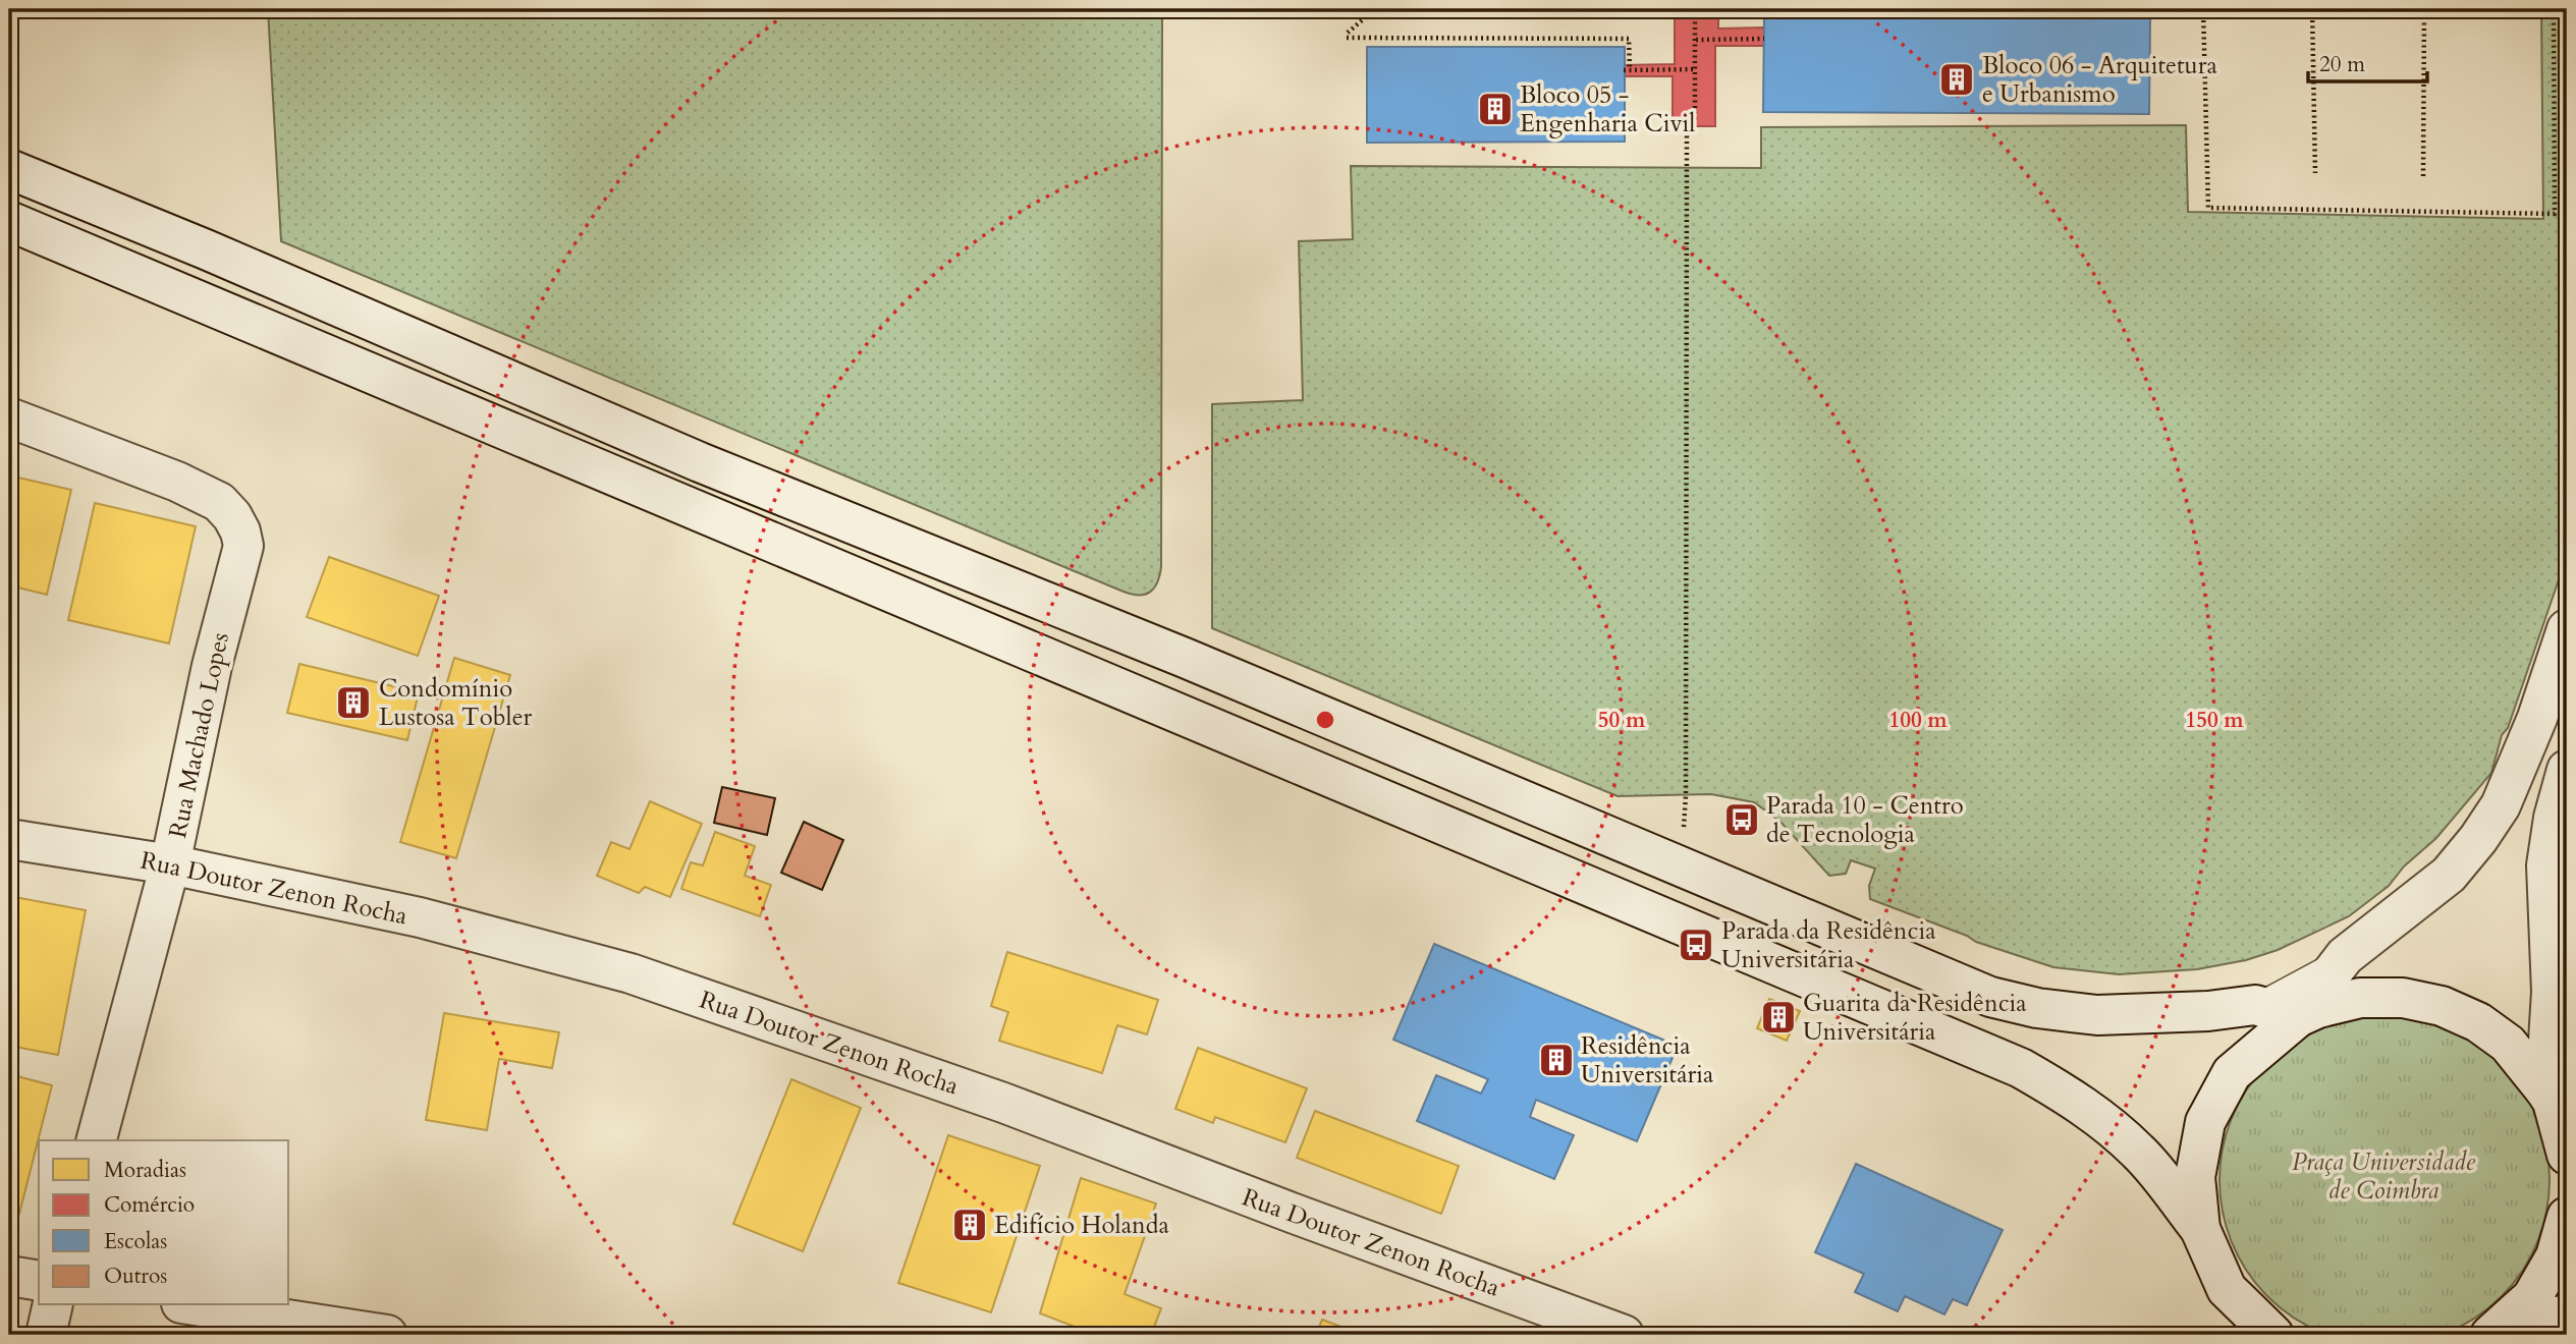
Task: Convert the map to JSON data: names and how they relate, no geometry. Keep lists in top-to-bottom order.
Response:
{
  "streets": {
    "main road": ["Rua Machado Lopes", "Rua Doutor Zenon Rocha"]
  },
  "crossings": [
    ["Rua Machado Lopes", "Rua Doutor Zenon Rocha"]
  ],
  "parks": ["Praça Universidade de Coimbra"],
  "places": {
    "building": [
      "Bloco 06 - Arquitetura e Urbanismo",
      "Bloco 05 - Engenharia Civil",
      "Condomínio Lustosa Tobler",
      "Guarita da Residência Universitária",
      "Residência Universitária",
      "Edifício Holanda"
    ],
    "bus stop": ["Parada 10 - Centro de Tecnologia", "Parada da Residência Universitária"]
  },
  "legend": [
    "Moradias",
    "Comércio",
    "Escolas",
    "Outros"
  ],
  "scale_bar": "20 m",
  "rings": ["50 m", "100 m", "150 m"]
}
